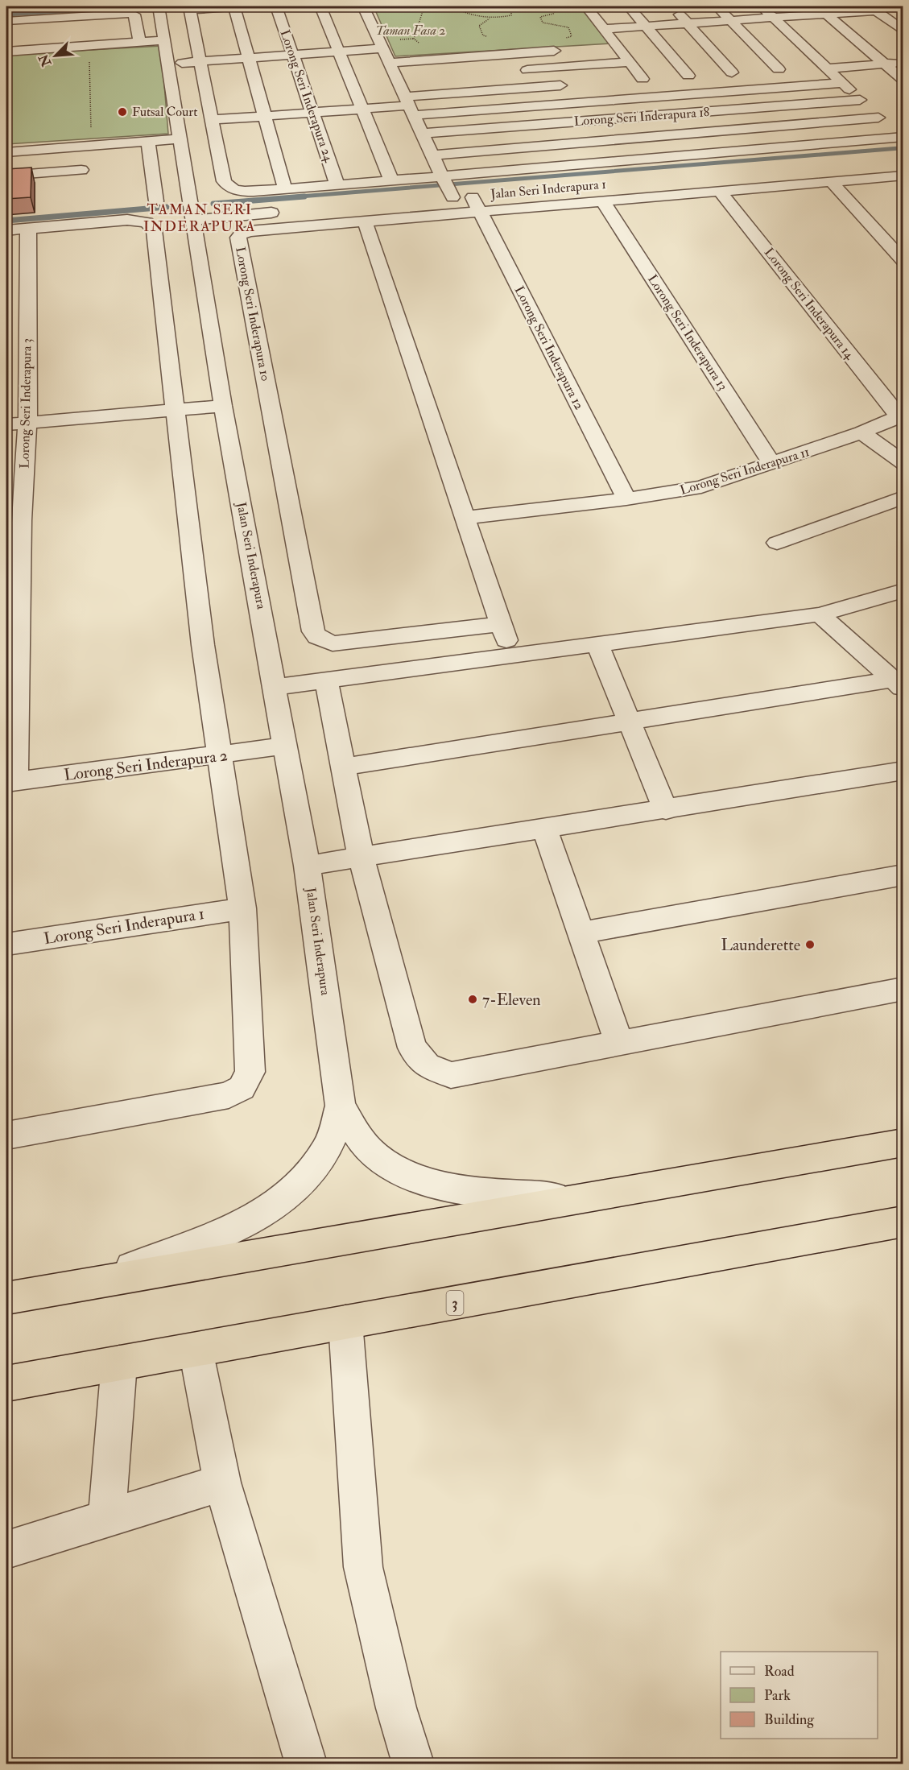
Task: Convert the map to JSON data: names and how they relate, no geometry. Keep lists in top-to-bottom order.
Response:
{
  "streets": {
    "highway": ["3"],
    "street": [
      "Lorong Seri Inderapura 24",
      "Lorong Seri Inderapura 18",
      "Jalan Seri Inderapura 1",
      "Lorong Seri Inderapura 14",
      "Lorong Seri Inderapura 10",
      "Lorong Seri Inderapura 13",
      "Lorong Seri Inderapura 12",
      "Lorong Seri Inderapura 3",
      "Lorong Seri Inderapura 11",
      "Jalan Seri Inderapura",
      "Lorong Seri Inderapura 2",
      "Lorong Seri Inderapura 1"
    ]
  },
  "crossings": [
    ["Jalan Seri Inderapura 1", "Lorong Seri Inderapura 12"],
    ["Lorong Seri Inderapura 14", "Lorong Seri Inderapura 11"],
    ["Lorong Seri Inderapura 13", "Lorong Seri Inderapura 11"],
    ["Lorong Seri Inderapura 12", "Lorong Seri Inderapura 11"],
    ["Lorong Seri Inderapura 3", "Lorong Seri Inderapura 2"],
    ["Jalan Seri Inderapura", "Lorong Seri Inderapura 2"]
  ],
  "districts": ["TAMAN SERI INDERAPURA"],
  "parks": ["Taman Fasa 2"],
  "places": ["Futsal Court", "Launderette", "7-Eleven"],
  "legend": ["Road", "Park", "Building"],
  "north": "bottom left"
}
